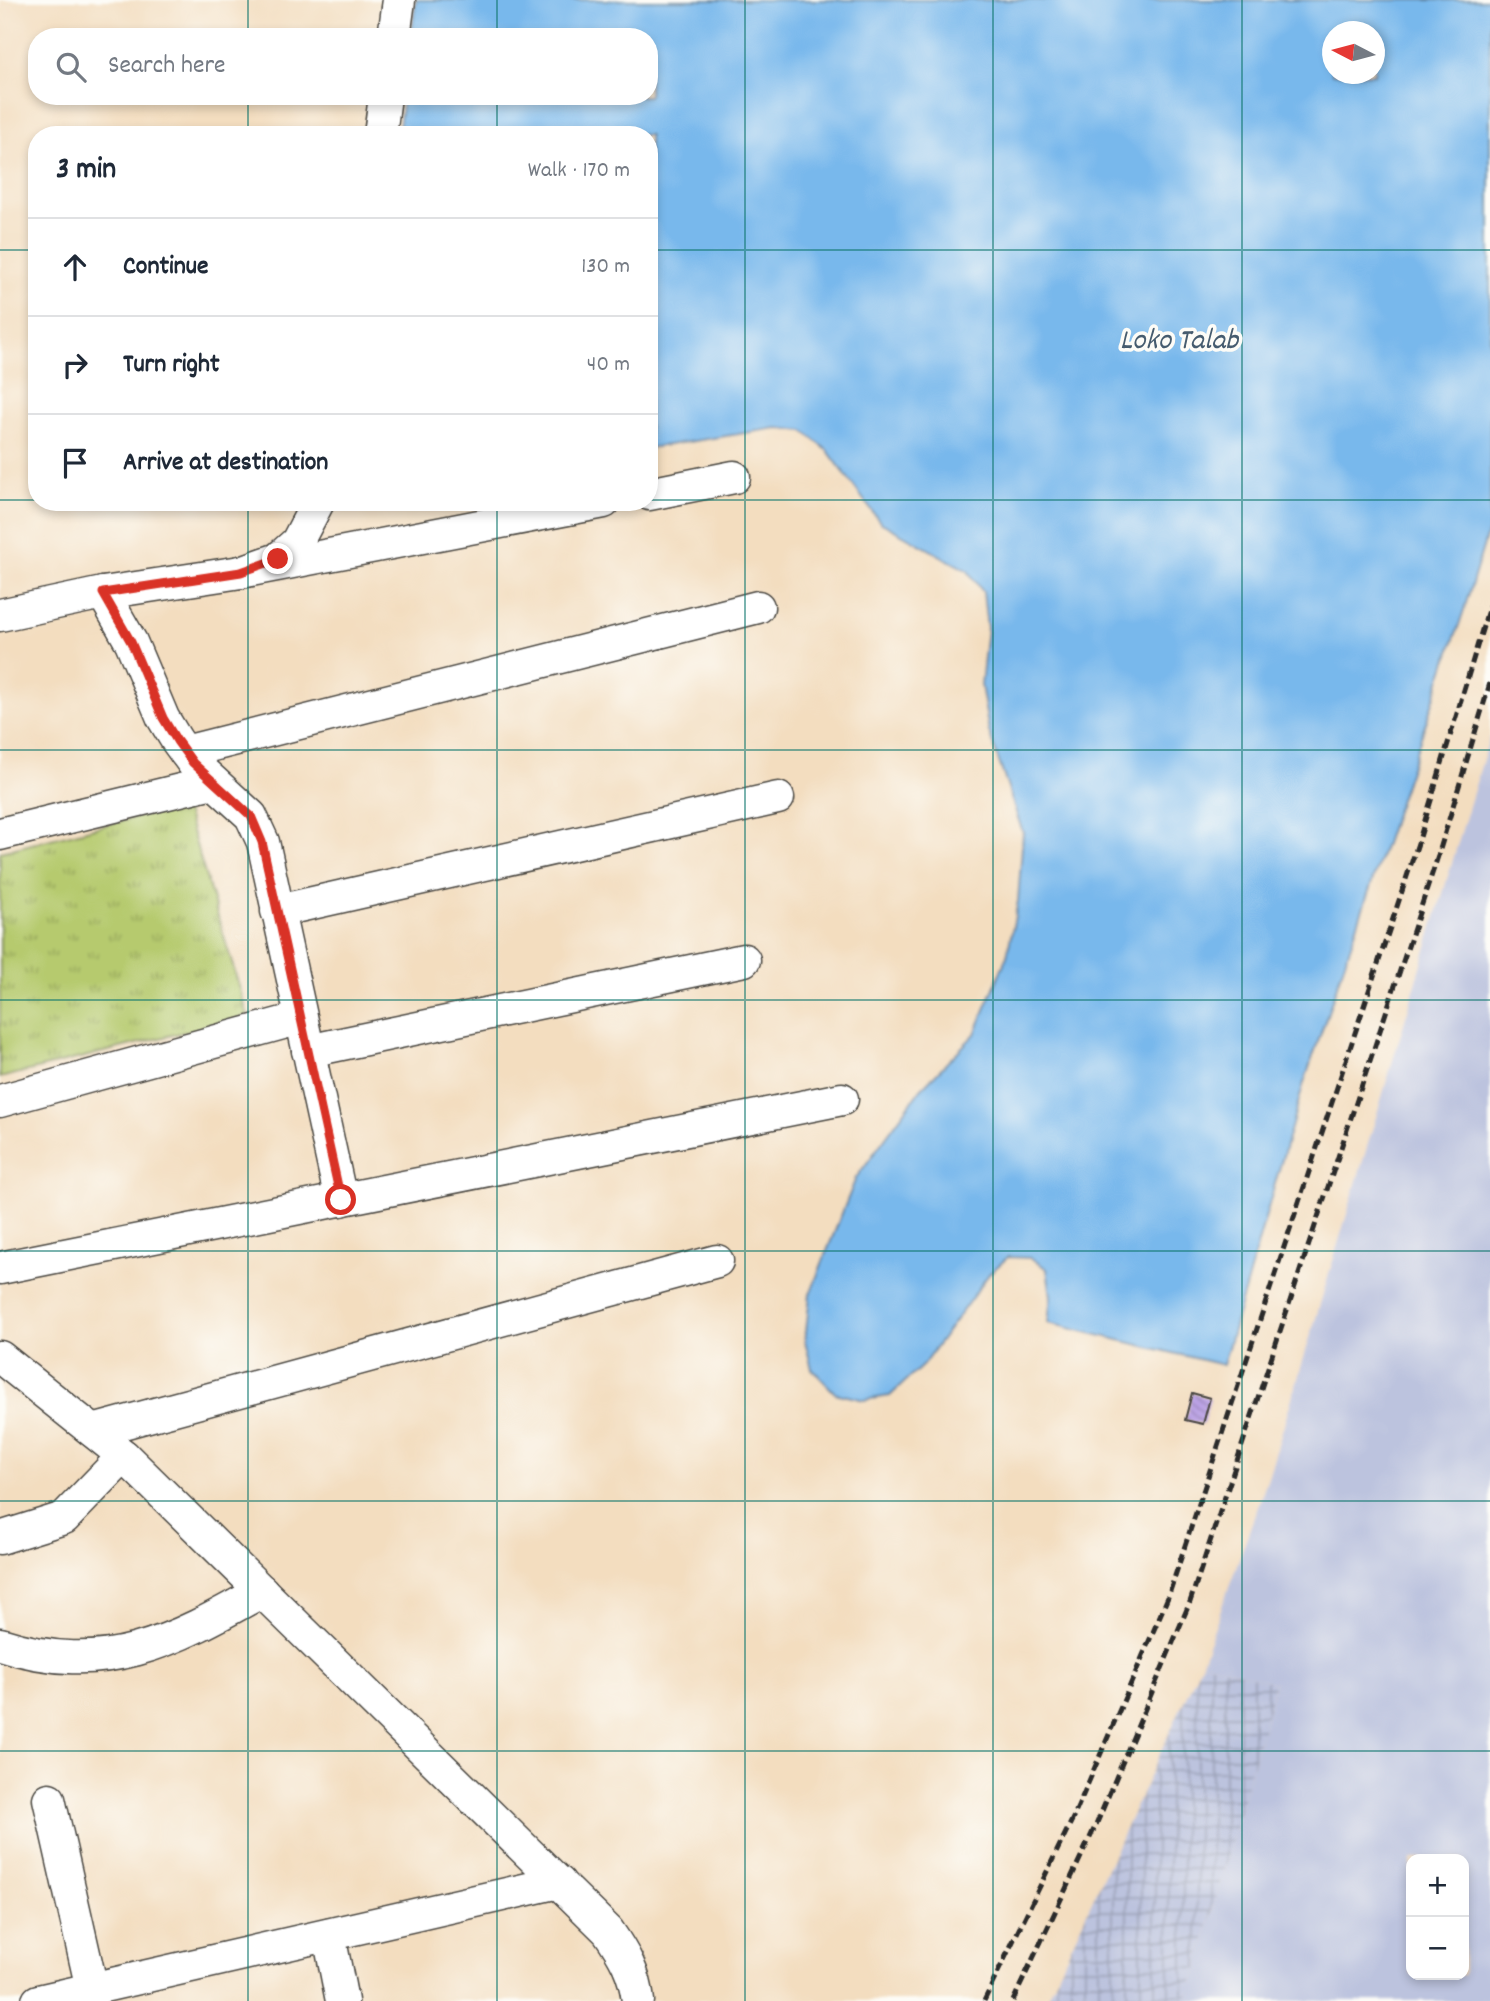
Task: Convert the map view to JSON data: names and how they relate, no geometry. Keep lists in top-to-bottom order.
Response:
{
  "water": ["Loko Talab"],
  "north": "left",
  "page": {
    "search": "Search here",
    "heading": ["3 min", "Walk · 170 m"],
    "list": [
      ["Continue", "130 m"],
      ["Turn right", "40 m"],
      "Arrive at destination"
    ],
    "map_buttons": ["+", "−"]
  }
}
